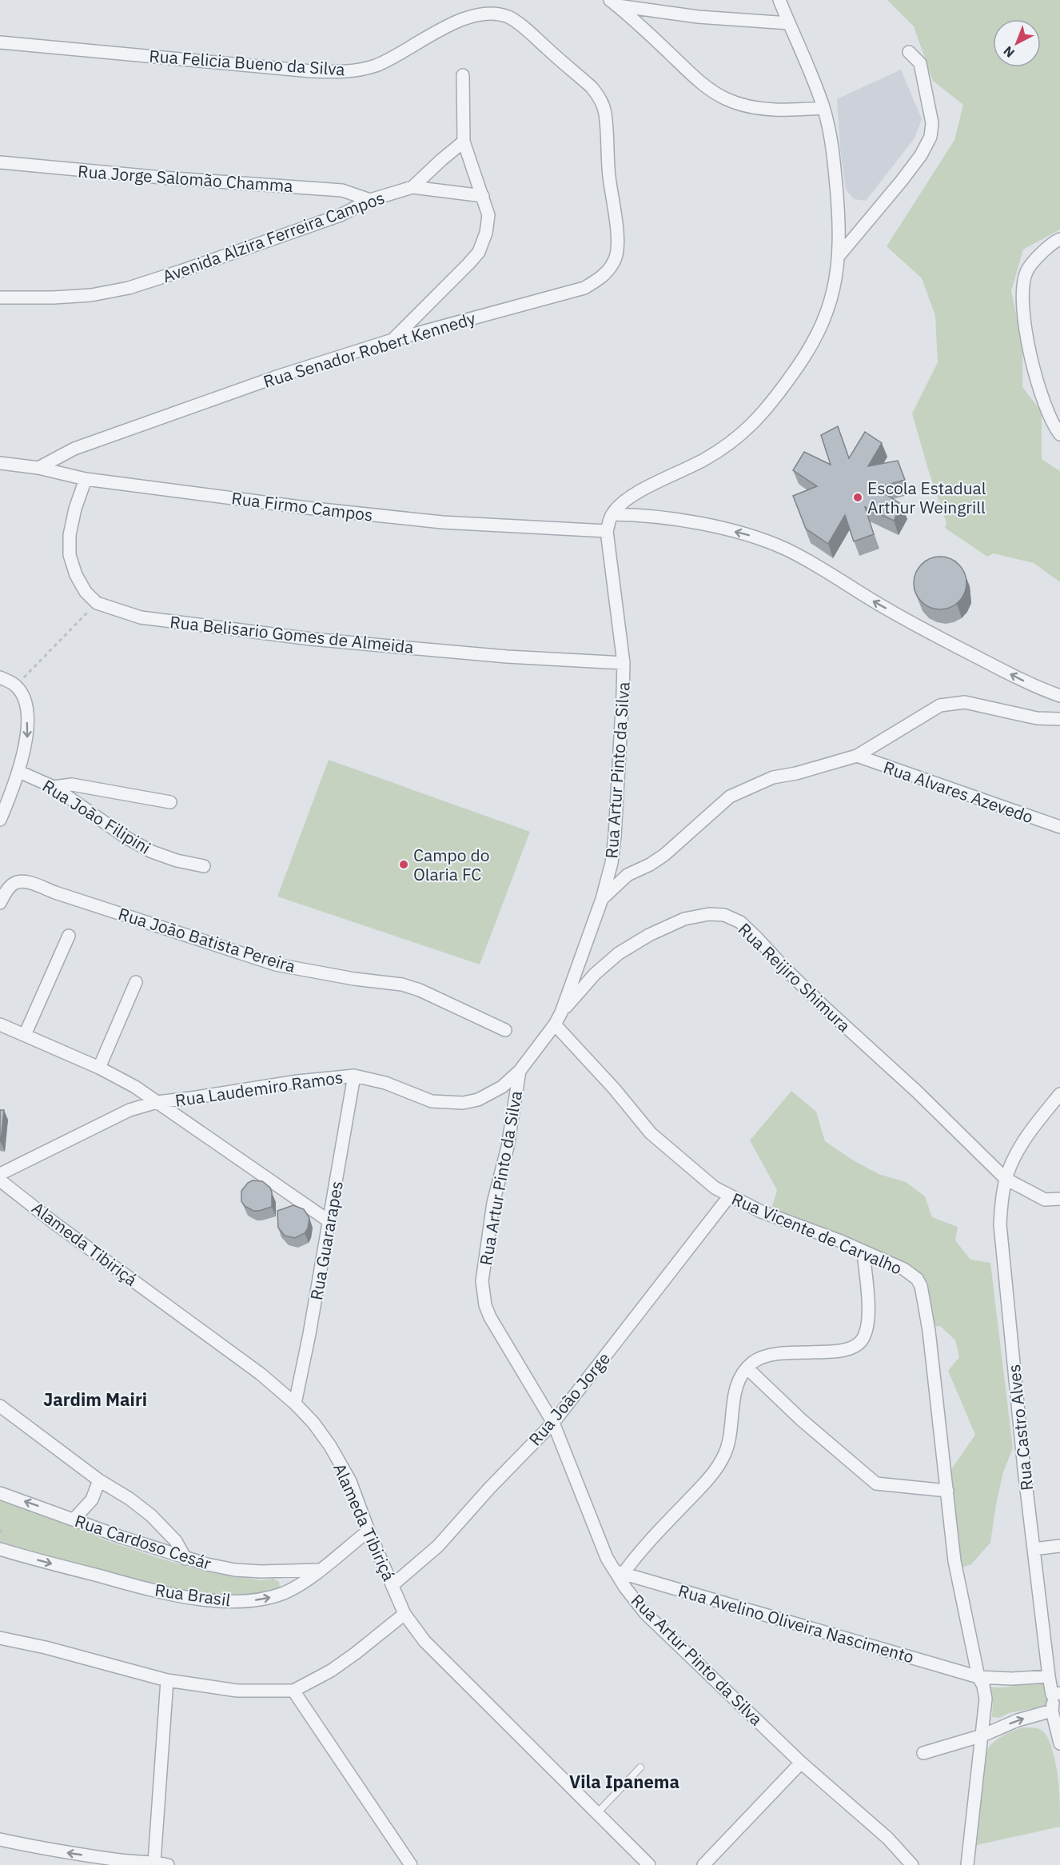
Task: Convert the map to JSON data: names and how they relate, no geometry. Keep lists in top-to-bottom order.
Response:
{
  "streets": {
    "street": [
      "Rua Felicia Bueno da Silva",
      "Rua Jorge Salomão Chamma",
      "Avenida Alzira Ferreira Campos",
      "Rua Senador Robert Kennedy",
      "Rua Firmo Campos",
      "Rua Belisario Gomes de Almeida",
      "Rua Artur Pinto da Silva",
      "Rua Alvares Azevedo",
      "Rua João Filipini",
      "Rua João Batista Pereira",
      "Rua Reijiro Shimura",
      "Rua Laudemiro Ramos",
      "Rua Vicente de Carvalho",
      "Rua Guararapes",
      "Alameda Tibiriçá",
      "Rua João Jorge",
      "Rua Castro Alves",
      "Rua Cardoso Cesár",
      "Rua Brasil",
      "Rua Avelino Oliveira Nascimento"
    ]
  },
  "crossings": [
    ["Rua Felicia Bueno da Silva", "Rua Senador Robert Kennedy"],
    ["Rua Jorge Salomão Chamma", "Avenida Alzira Ferreira Campos"],
    ["Rua Senador Robert Kennedy", "Rua Firmo Campos"],
    ["Rua Firmo Campos", "Rua Artur Pinto da Silva"],
    ["Rua Belisario Gomes de Almeida", "Rua Artur Pinto da Silva"],
    ["Rua Artur Pinto da Silva", "Rua Reijiro Shimura"],
    ["Rua Artur Pinto da Silva", "Rua Laudemiro Ramos"],
    ["Rua Artur Pinto da Silva", "Rua Vicente de Carvalho"],
    ["Rua Artur Pinto da Silva", "Rua João Jorge"],
    ["Rua Artur Pinto da Silva", "Rua Avelino Oliveira Nascimento"],
    ["Rua Reijiro Shimura", "Rua Castro Alves"],
    ["Rua Laudemiro Ramos", "Rua Guararapes"],
    ["Rua Vicente de Carvalho", "Rua João Jorge"],
    ["Rua Vicente de Carvalho", "Rua Avelino Oliveira Nascimento"],
    ["Rua Guararapes", "Alameda Tibiriçá"],
    ["Alameda Tibiriçá", "Rua João Jorge"],
    ["Alameda Tibiriçá", "Rua Brasil"],
    ["Rua Castro Alves", "Rua Avelino Oliveira Nascimento"],
    ["Rua Cardoso Cesár", "Rua Brasil"]
  ],
  "districts": ["Jardim Mairi", "Vila Ipanema"],
  "places": ["Escola Estadual Arthur Weingrill", "Campo do Olaria FC"],
  "north": "bottom left"
}
